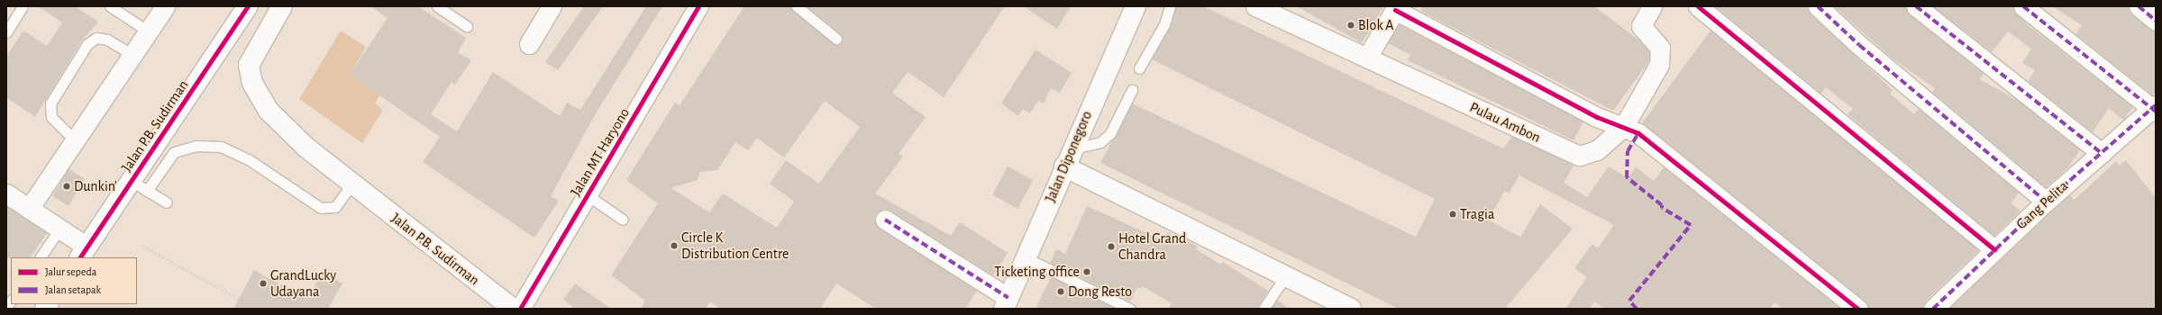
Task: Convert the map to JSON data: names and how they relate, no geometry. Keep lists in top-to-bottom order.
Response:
{
  "streets": {
    "main road": ["Jalan P.B. Sudirman", "Jalan Diponegoro"],
    "street": ["Pulau Ambon", "Jalan MT Haryono", "Gang Pelita"]
  },
  "places": [
    "Blok A",
    "Dunkin'",
    "Tragia",
    "Circle K Distribution Centre",
    "Hotel Grand Chandra",
    "Ticketing office",
    "GrandLucky Udayana",
    "Dong Resto"
  ],
  "legend": ["Jalur sepeda", "Jalan setapak"]
}
